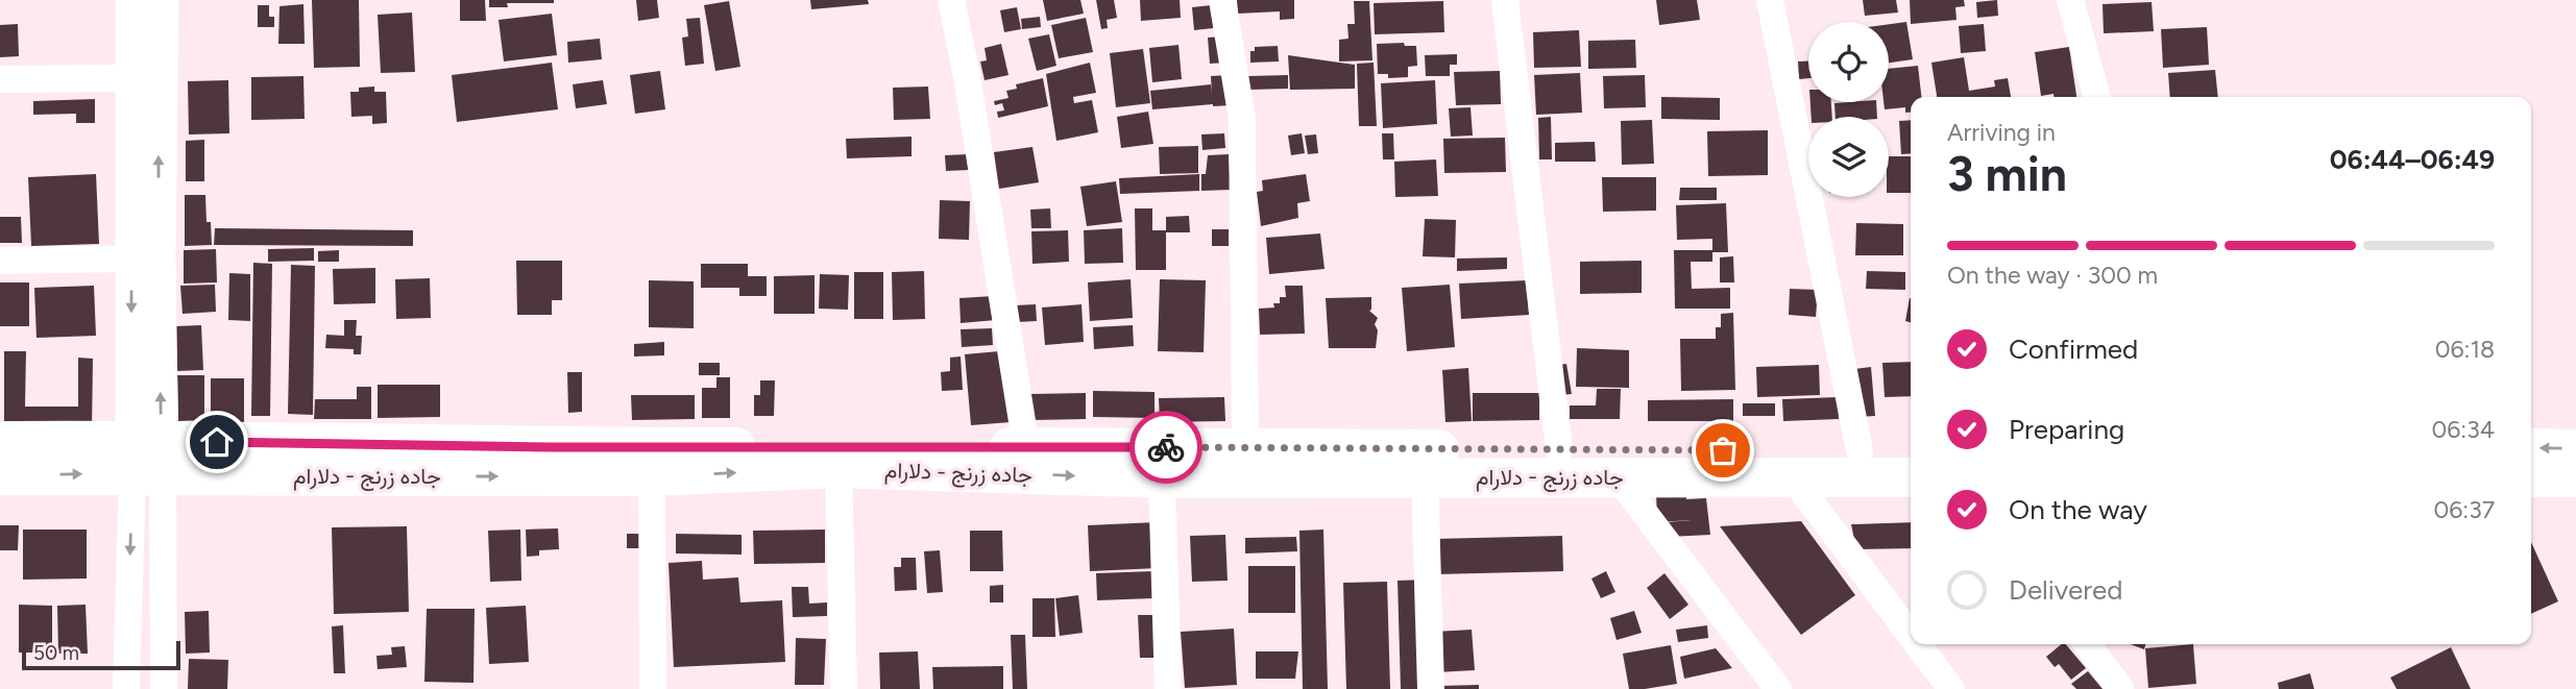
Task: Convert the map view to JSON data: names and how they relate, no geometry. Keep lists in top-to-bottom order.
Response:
{
  "streets": {
    "highway": ["جاده زرنج - دلارام"]
  },
  "scale_bar": "50 m",
  "page": {
    "heading": ["3 min", "Arriving in", "06:44–06:49"],
    "bar": "On the way · 300 m",
    "list": [
      ["Confirmed", "06:18"],
      ["Preparing", "06:34"],
      ["On the way", "06:37"],
      "Delivered"
    ],
    "scale": "50 m"
  }
}
